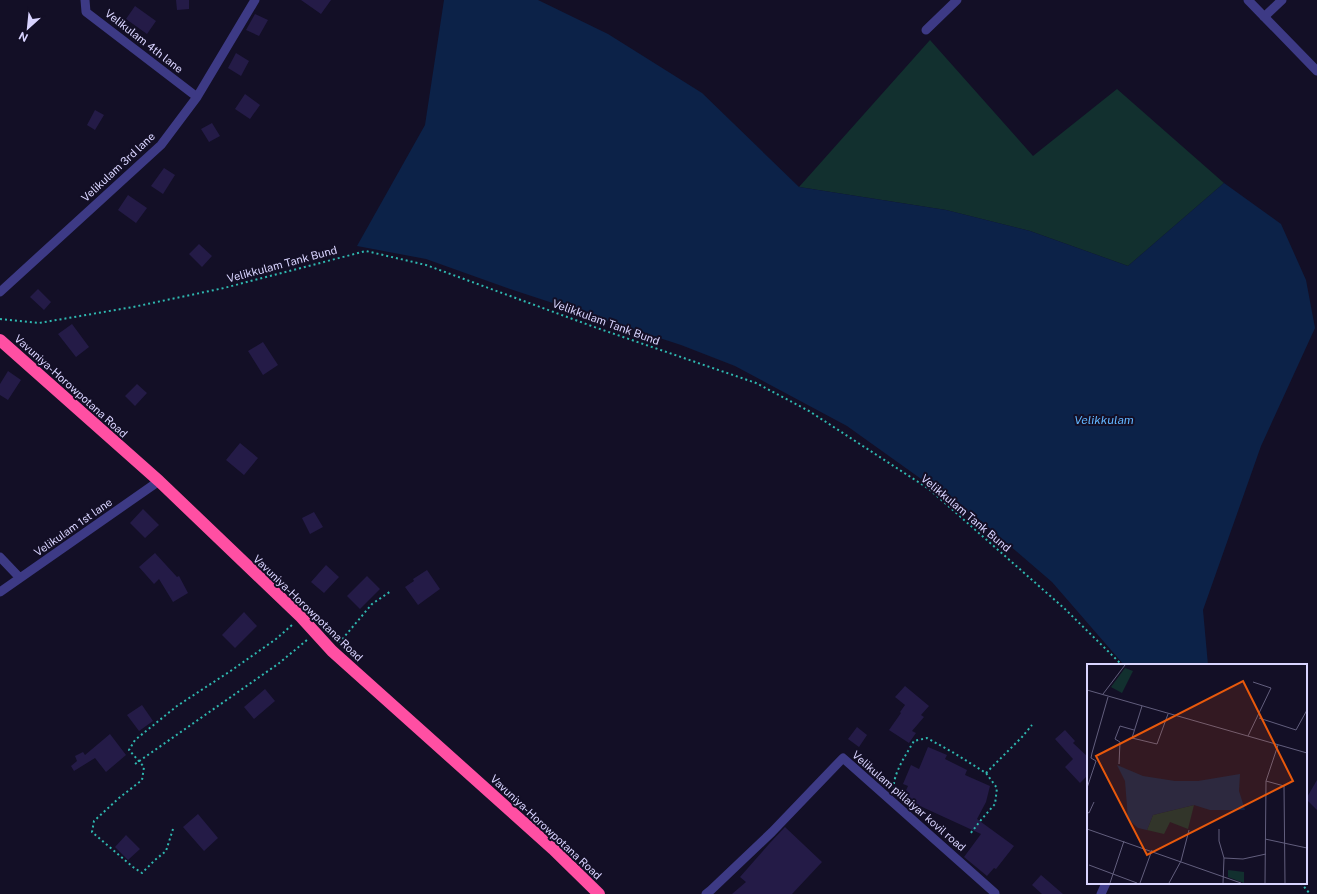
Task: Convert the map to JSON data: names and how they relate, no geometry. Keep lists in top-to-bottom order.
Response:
{
  "streets": {
    "highway": ["Vavuniya-Horowpotana Road"],
    "street": [
      "Velikulam 4th lane",
      "Velikulam 3rd lane",
      "Velikulam 1st lane",
      "Velikulam pillaiyar kovil road"
    ],
    "path": ["Velikkulam Tank Bund"]
  },
  "crossings": [
    ["Velikulam 4th lane", "Velikulam 3rd lane"],
    ["Vavuniya-Horowpotana Road", "Velikulam 1st lane"]
  ],
  "water": ["Velikkulam"],
  "north": "bottom left"
}
